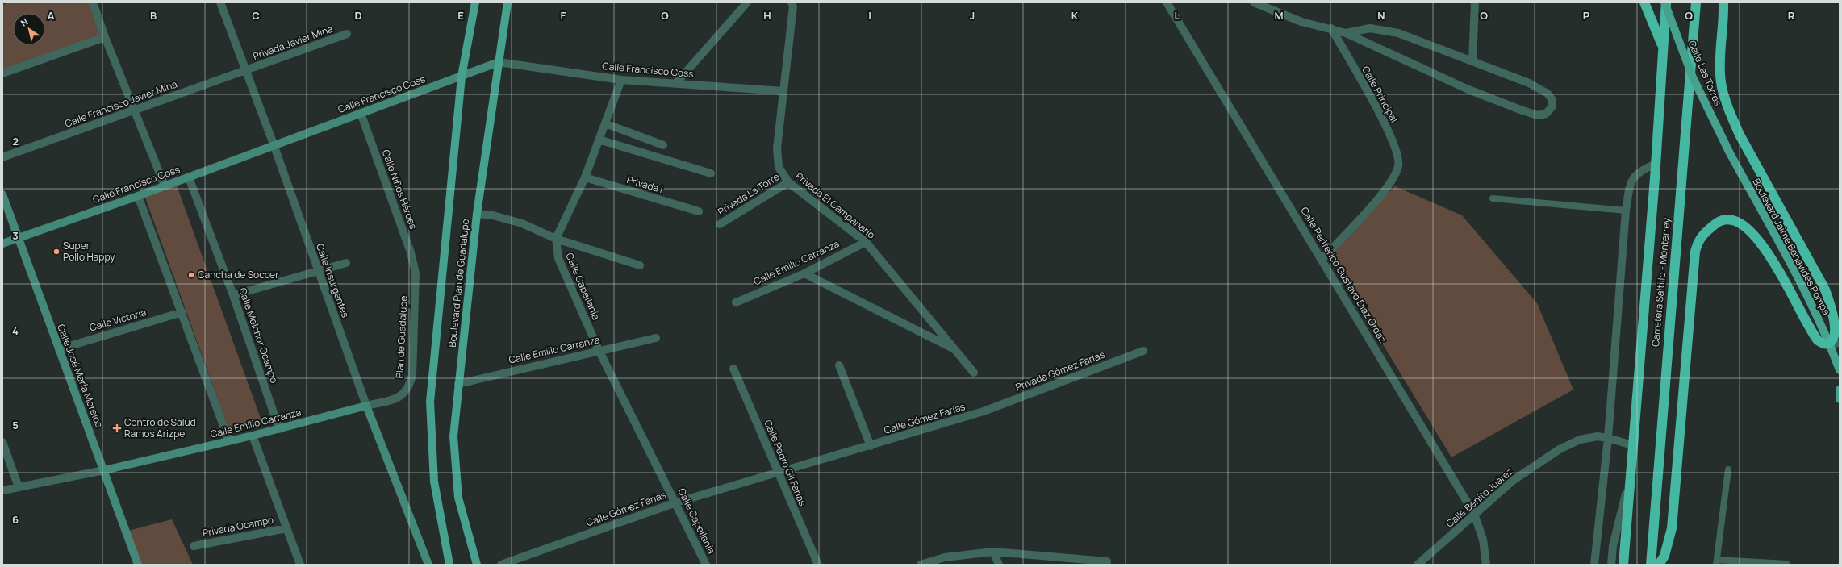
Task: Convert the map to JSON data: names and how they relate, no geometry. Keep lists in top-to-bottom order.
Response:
{
  "streets": {
    "highway": ["Carretera Saltillo - Monterrey"],
    "main road": ["Calle Las Torres", "Boulevard Jaime Benavides Pompa", "Boulevard Plan de Guadalupe"],
    "street": [
      "Privada Javier Mina",
      "Calle Francisco Coss",
      "Calle Principal",
      "Calle Francisco Javier Mina",
      "Privada I",
      "Calle Niños Héroes",
      "Privada La Torre",
      "Privada El Campanario",
      "Calle Emilio Carranza",
      "Calle Periférico Gustavo Díaz Ordaz",
      "Calle Insurgentes",
      "Calle Capellanía",
      "Calle Victoria",
      "Calle Melchor Ocampo",
      "Plan de Guadalupe",
      "Privada Gómez Farías",
      "Calle José María Morelos",
      "Calle Gómez Farías",
      "Calle Pedro Gil Farías",
      "Calle Benito Juárez",
      "Privada Ocampo"
    ]
  },
  "crossings": [
    ["Privada Javier Mina", "Calle Francisco Javier Mina"],
    ["Privada Javier Mina", "Calle Insurgentes"],
    ["Calle Francisco Coss", "Calle Niños Héroes"],
    ["Calle Francisco Coss", "Privada El Campanario"],
    ["Calle Francisco Coss", "Calle Insurgentes"],
    ["Calle Francisco Coss", "Boulevard Plan de Guadalupe"],
    ["Calle Francisco Coss", "Calle Melchor Ocampo"],
    ["Calle Francisco Coss", "Calle José María Morelos"],
    ["Calle Las Torres", "Boulevard Jaime Benavides Pompa"],
    ["Calle Las Torres", "Carretera Saltillo - Monterrey"],
    ["Calle Principal", "Calle Periférico Gustavo Díaz Ordaz"],
    ["Calle Francisco Javier Mina", "Calle Insurgentes"],
    ["Calle Niños Héroes", "Plan de Guadalupe"],
    ["Privada La Torre", "Privada El Campanario"],
    ["Privada El Campanario", "Calle Emilio Carranza"],
    ["Calle Emilio Carranza", "Calle Insurgentes"],
    ["Calle Emilio Carranza", "Boulevard Plan de Guadalupe"],
    ["Calle Emilio Carranza", "Calle Capellanía"],
    ["Calle Emilio Carranza", "Calle Melchor Ocampo"],
    ["Calle Emilio Carranza", "Plan de Guadalupe"],
    ["Calle Emilio Carranza", "Calle José María Morelos"],
    ["Calle Periférico Gustavo Díaz Ordaz", "Calle Benito Juárez"],
    ["Carretera Saltillo - Monterrey", "Calle Benito Juárez"],
    ["Calle Capellanía", "Calle Gómez Farías"],
    ["Calle Victoria", "Calle José María Morelos"],
    ["Privada Gómez Farías", "Calle Gómez Farías"],
    ["Calle Gómez Farías", "Calle Pedro Gil Farías"]
  ],
  "places": {
    "other": ["Super Pollo Happy", "Cancha de Soccer"],
    "health": ["Centro de Salud Ramos Arizpe"]
  },
  "north": "top left",
  "grid": {
    "columns": [
      "A",
      "B",
      "C",
      "D",
      "E",
      "F",
      "G",
      "H",
      "I",
      "J",
      "K",
      "L",
      "M",
      "N",
      "O",
      "P",
      "Q",
      "R"
    ],
    "rows": [
      "2",
      "3",
      "4",
      "5",
      "6"
    ]
  }
}
